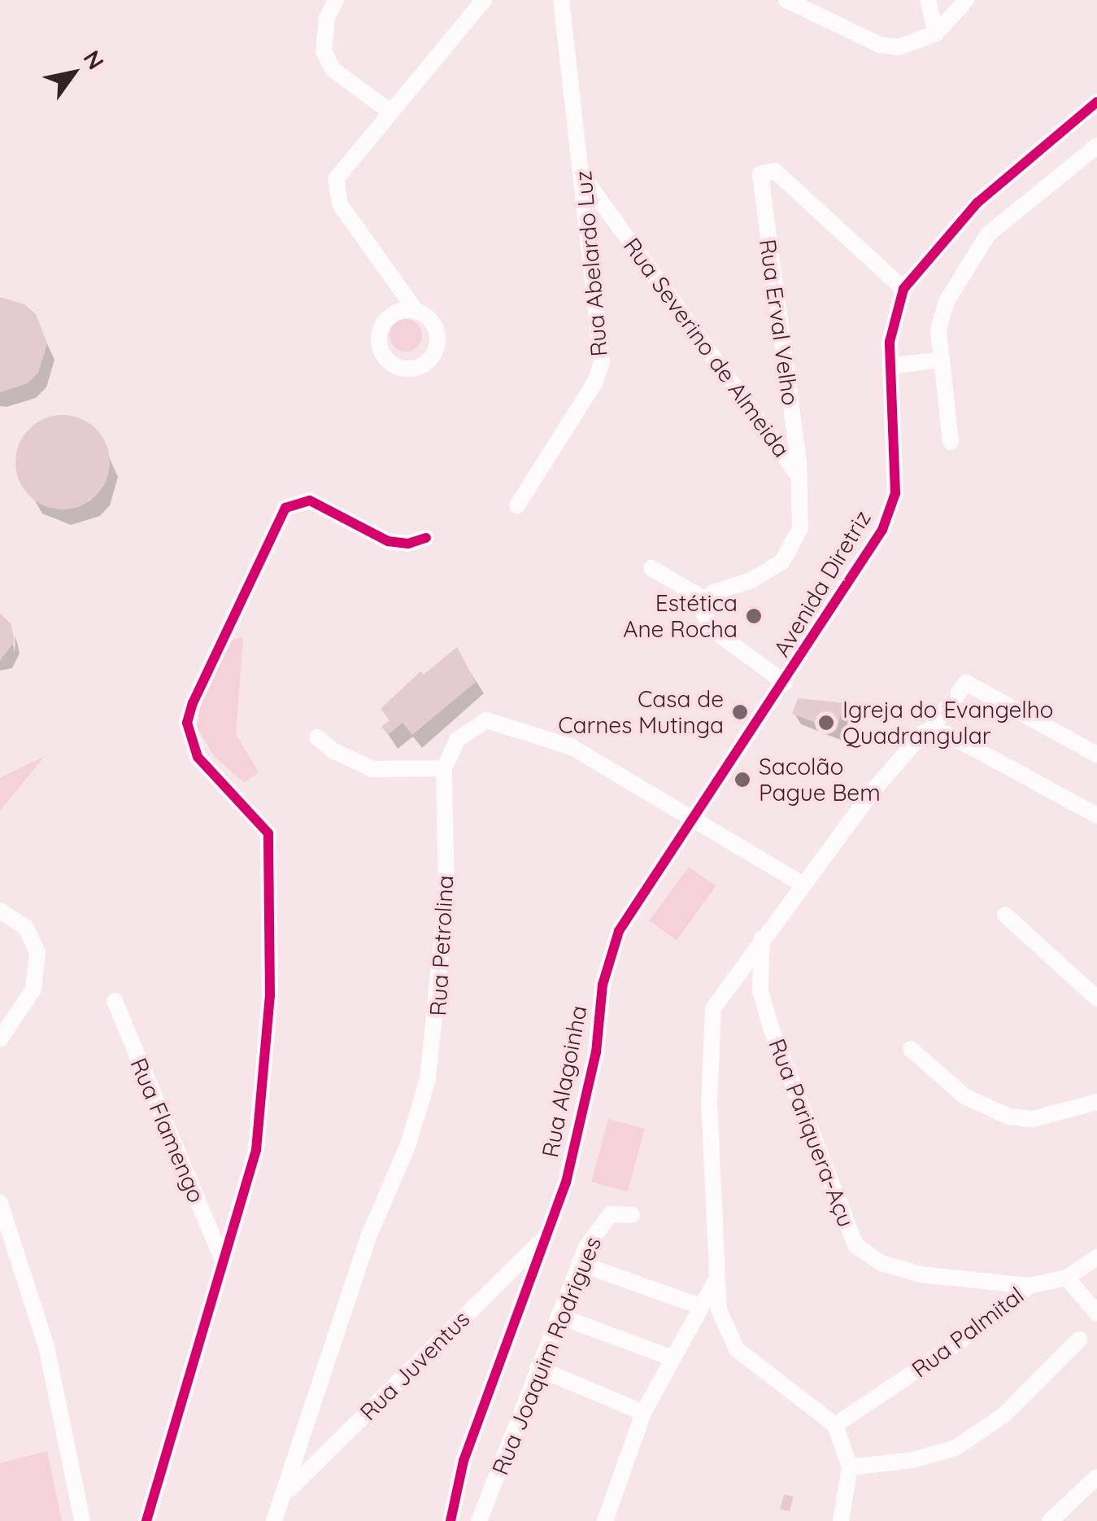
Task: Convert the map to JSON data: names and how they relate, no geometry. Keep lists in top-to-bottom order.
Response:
{
  "streets": {
    "street": [
      "Rua Abelardo Luz",
      "Rua Erval Velho",
      "Rua Severino de Almeida",
      "Avenida Diretriz",
      "Rua Petrolina",
      "Rua Alagoinha",
      "Rua Flamengo",
      "Rua Pariquera-Açu",
      "Rua Palmital",
      "Rua Joaquim Rodrigues",
      "Rua Juventus"
    ]
  },
  "crossings": [
    ["Rua Abelardo Luz", "Rua Severino de Almeida"],
    ["Rua Erval Velho", "Rua Severino de Almeida"],
    ["Rua Erval Velho", "Avenida Diretriz"],
    ["Avenida Diretriz", "Rua Alagoinha"],
    ["Rua Petrolina", "Rua Juventus"],
    ["Rua Alagoinha", "Rua Juventus"],
    ["Rua Pariquera-Açu", "Rua Palmital"]
  ],
  "places": [
    "Estética Ane Rocha",
    "Casa de Carnes Mutinga",
    "Igreja do Evangelho Quadrangular",
    "Sacolão Pague Bem"
  ],
  "north": "top right"
}
